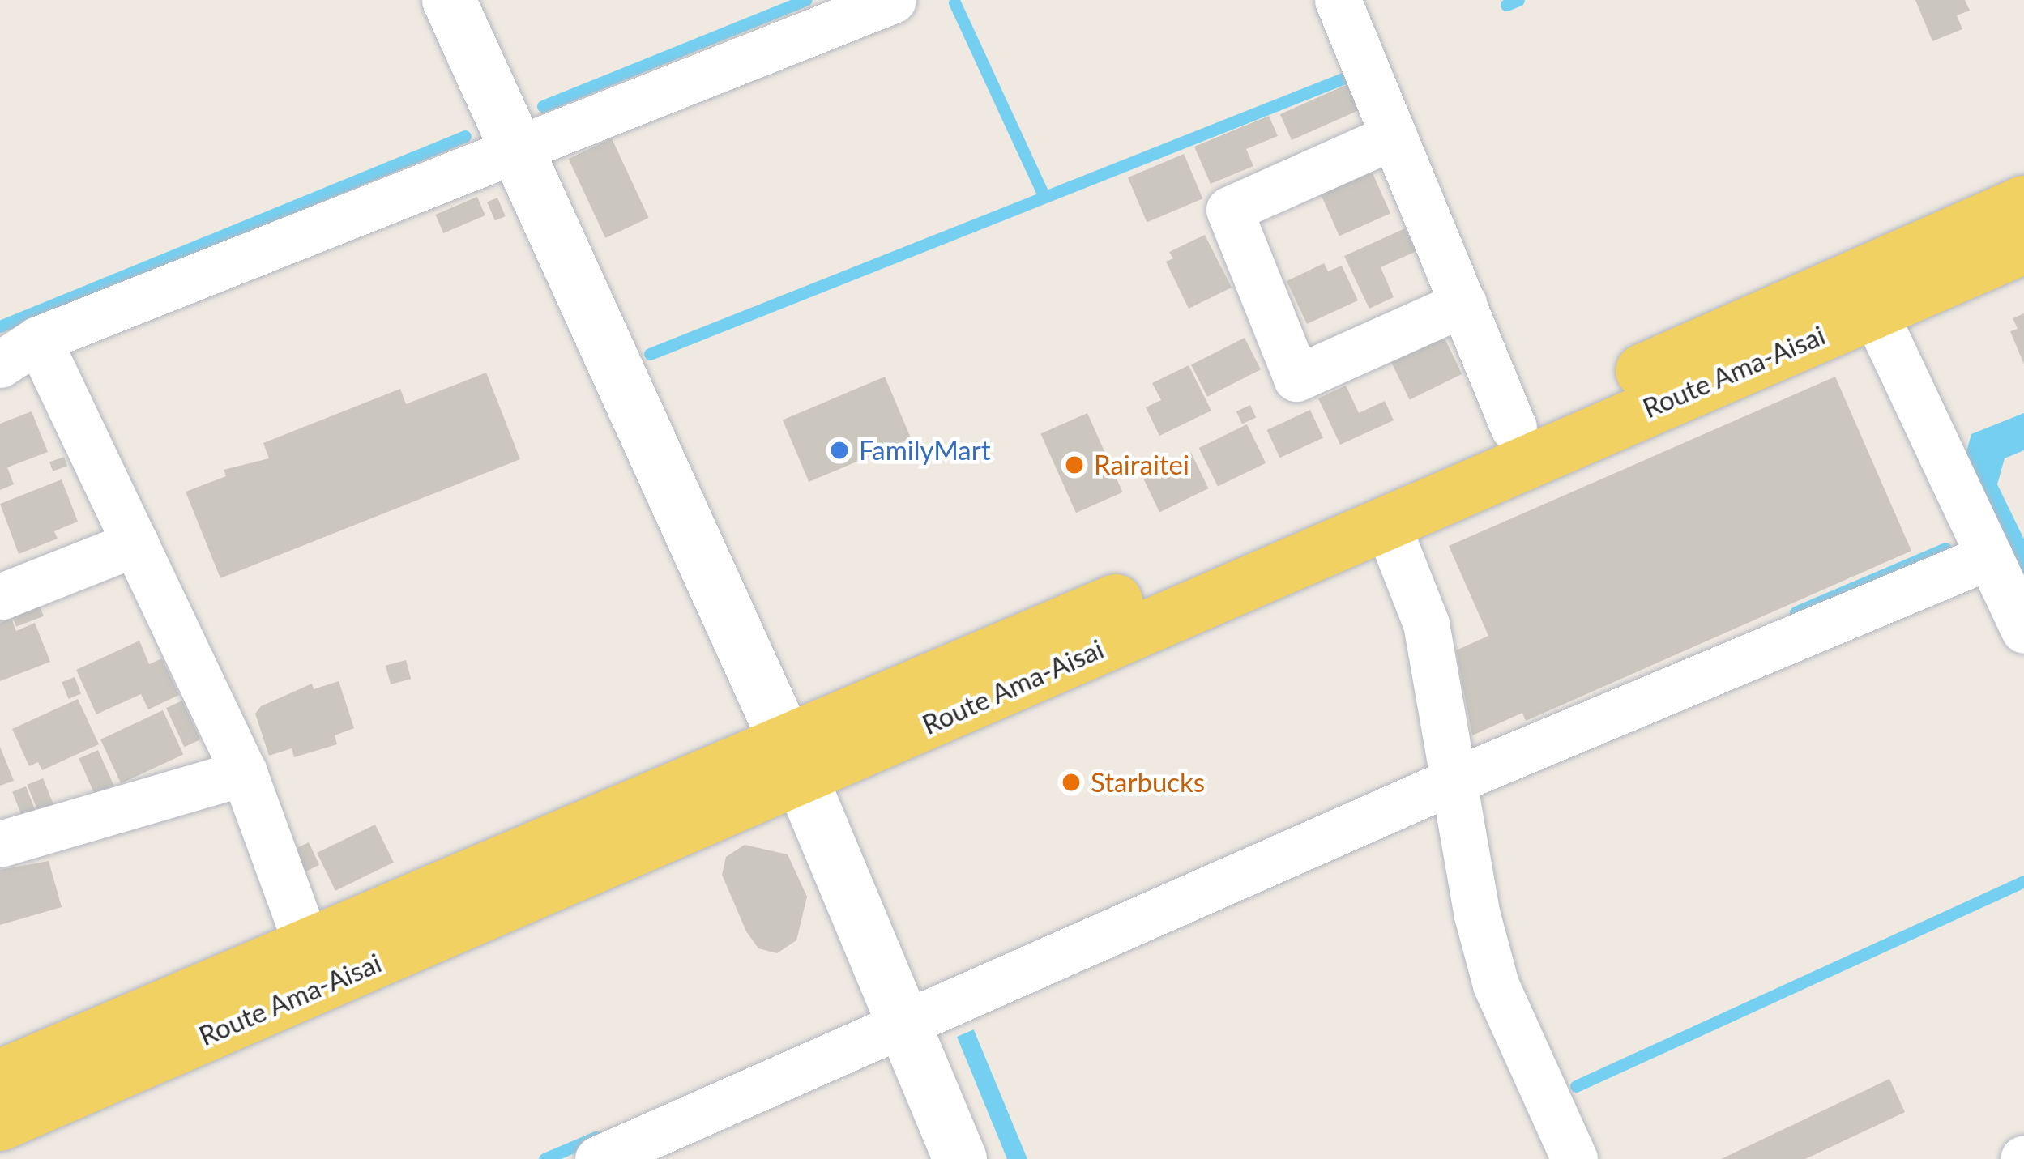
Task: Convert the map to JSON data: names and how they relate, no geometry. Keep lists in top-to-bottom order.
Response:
{
  "streets": {
    "main road": ["Route Ama-Aisai"]
  },
  "places": ["FamilyMart", "Rairaitei", "Starbucks"]
}
